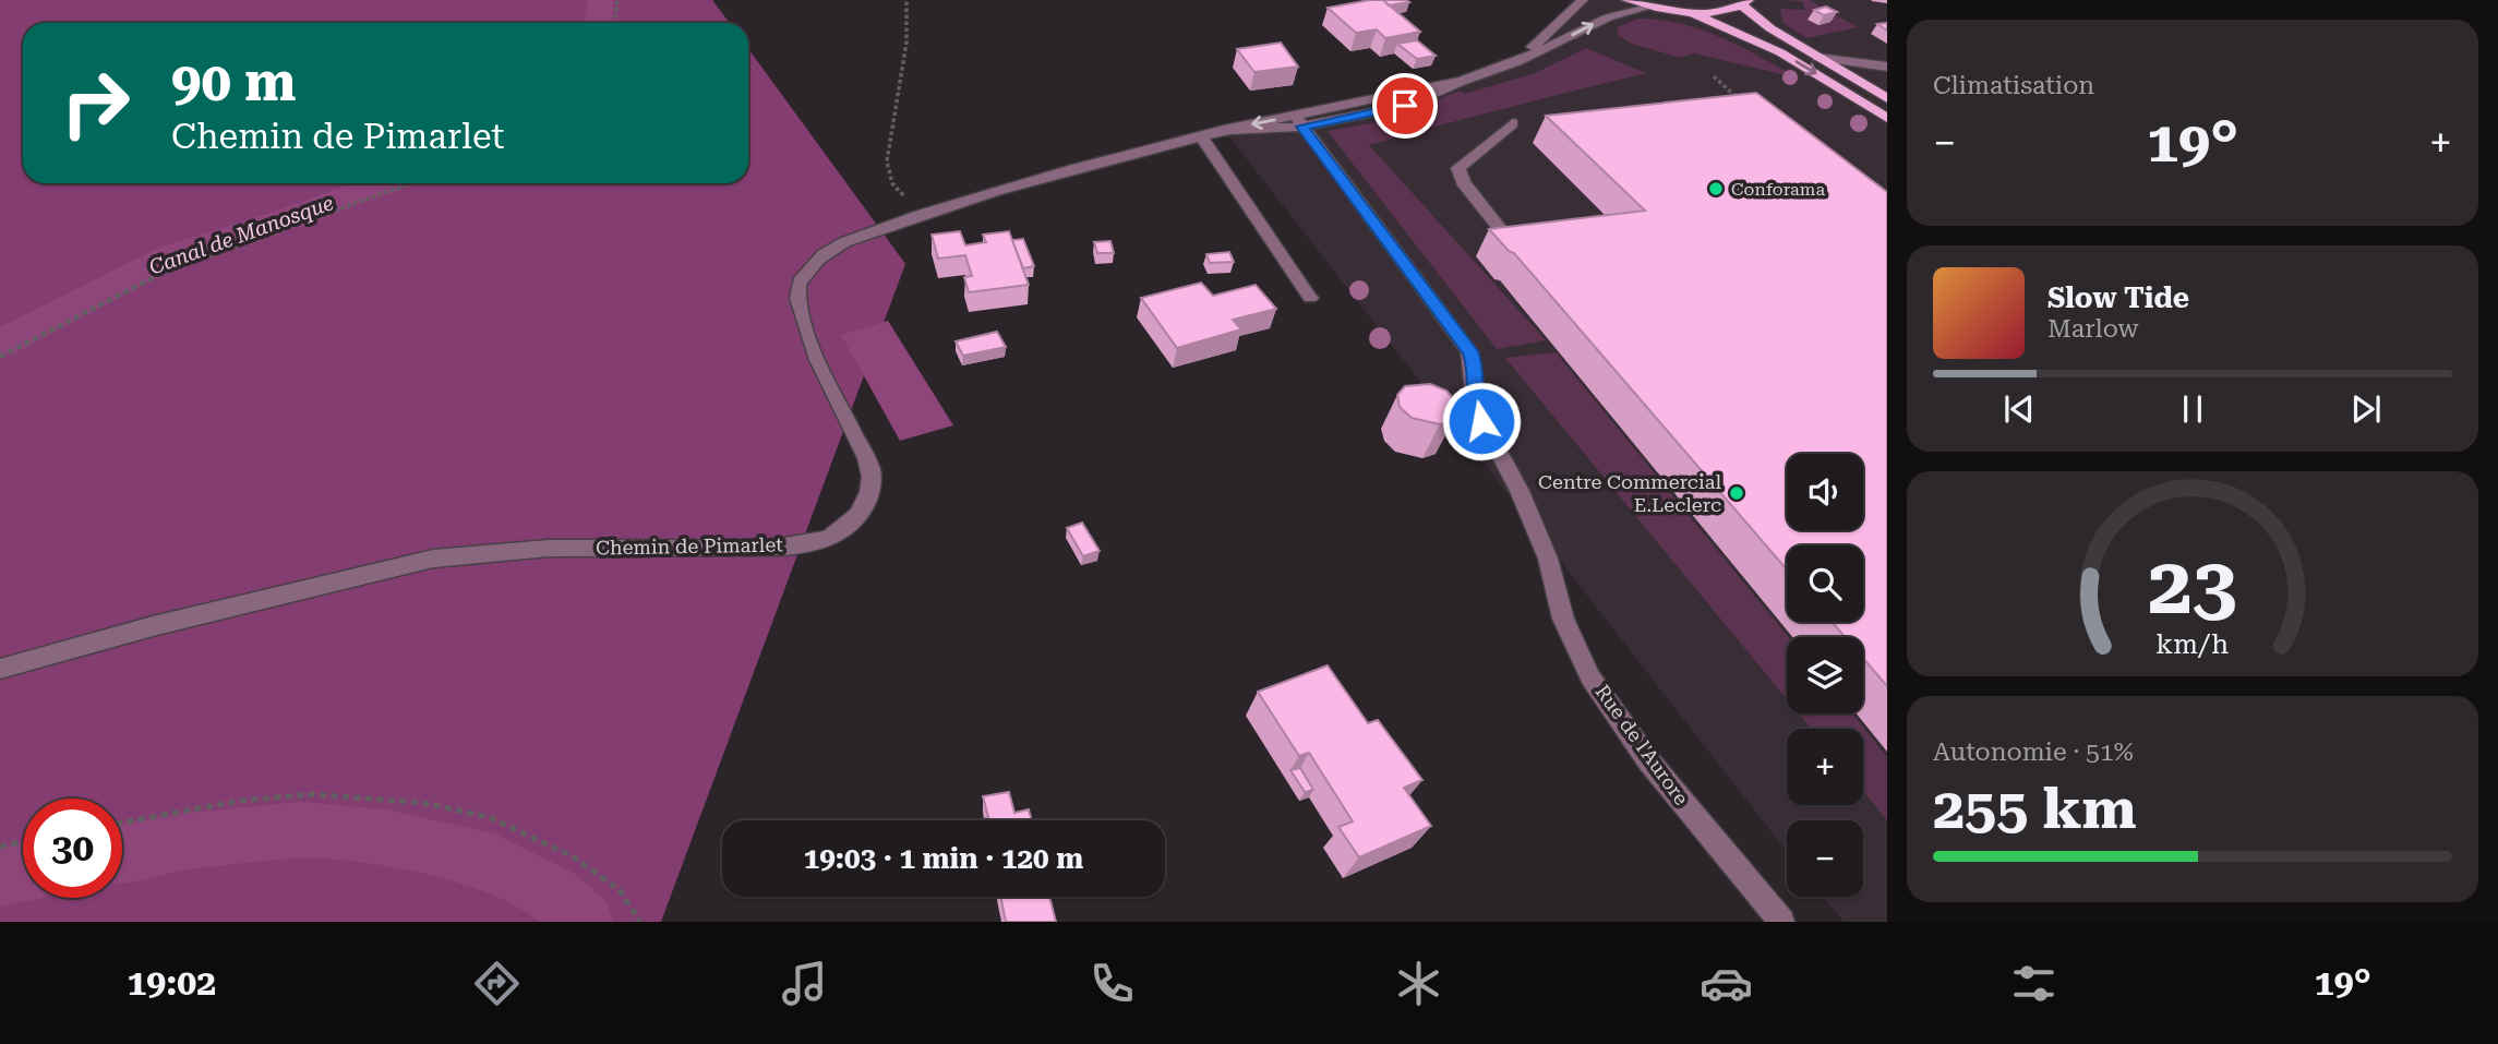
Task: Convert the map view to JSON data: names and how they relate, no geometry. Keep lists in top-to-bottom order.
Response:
{
  "streets": {
    "street": ["Chemin de Pimarlet", "Rue de l'Aurore"]
  },
  "crossings": [
    ["Chemin de Pimarlet", "Rue de l'Aurore"]
  ],
  "water": ["Canal de Manosque"],
  "places": ["Conforama", "Centre Commercial E.Leclerc"],
  "page": {
    "tile": [
      "Climatisation",
      ["Autonomie · 51%", "255 km"]
    ],
    "turn": ["90 m", "Chemin de Pimarlet"],
    "heat": ["−", "19°", "+"],
    "song": ["Slow Tide", "Marlow"],
    "map_buttons": ["+", "−"],
    "limit": "30",
    "trip": "19:03 · 1 min · 120 m",
    "tabs": ["19:02", "19°"],
    "gauge": ["23", "km/h"]
  }
}
